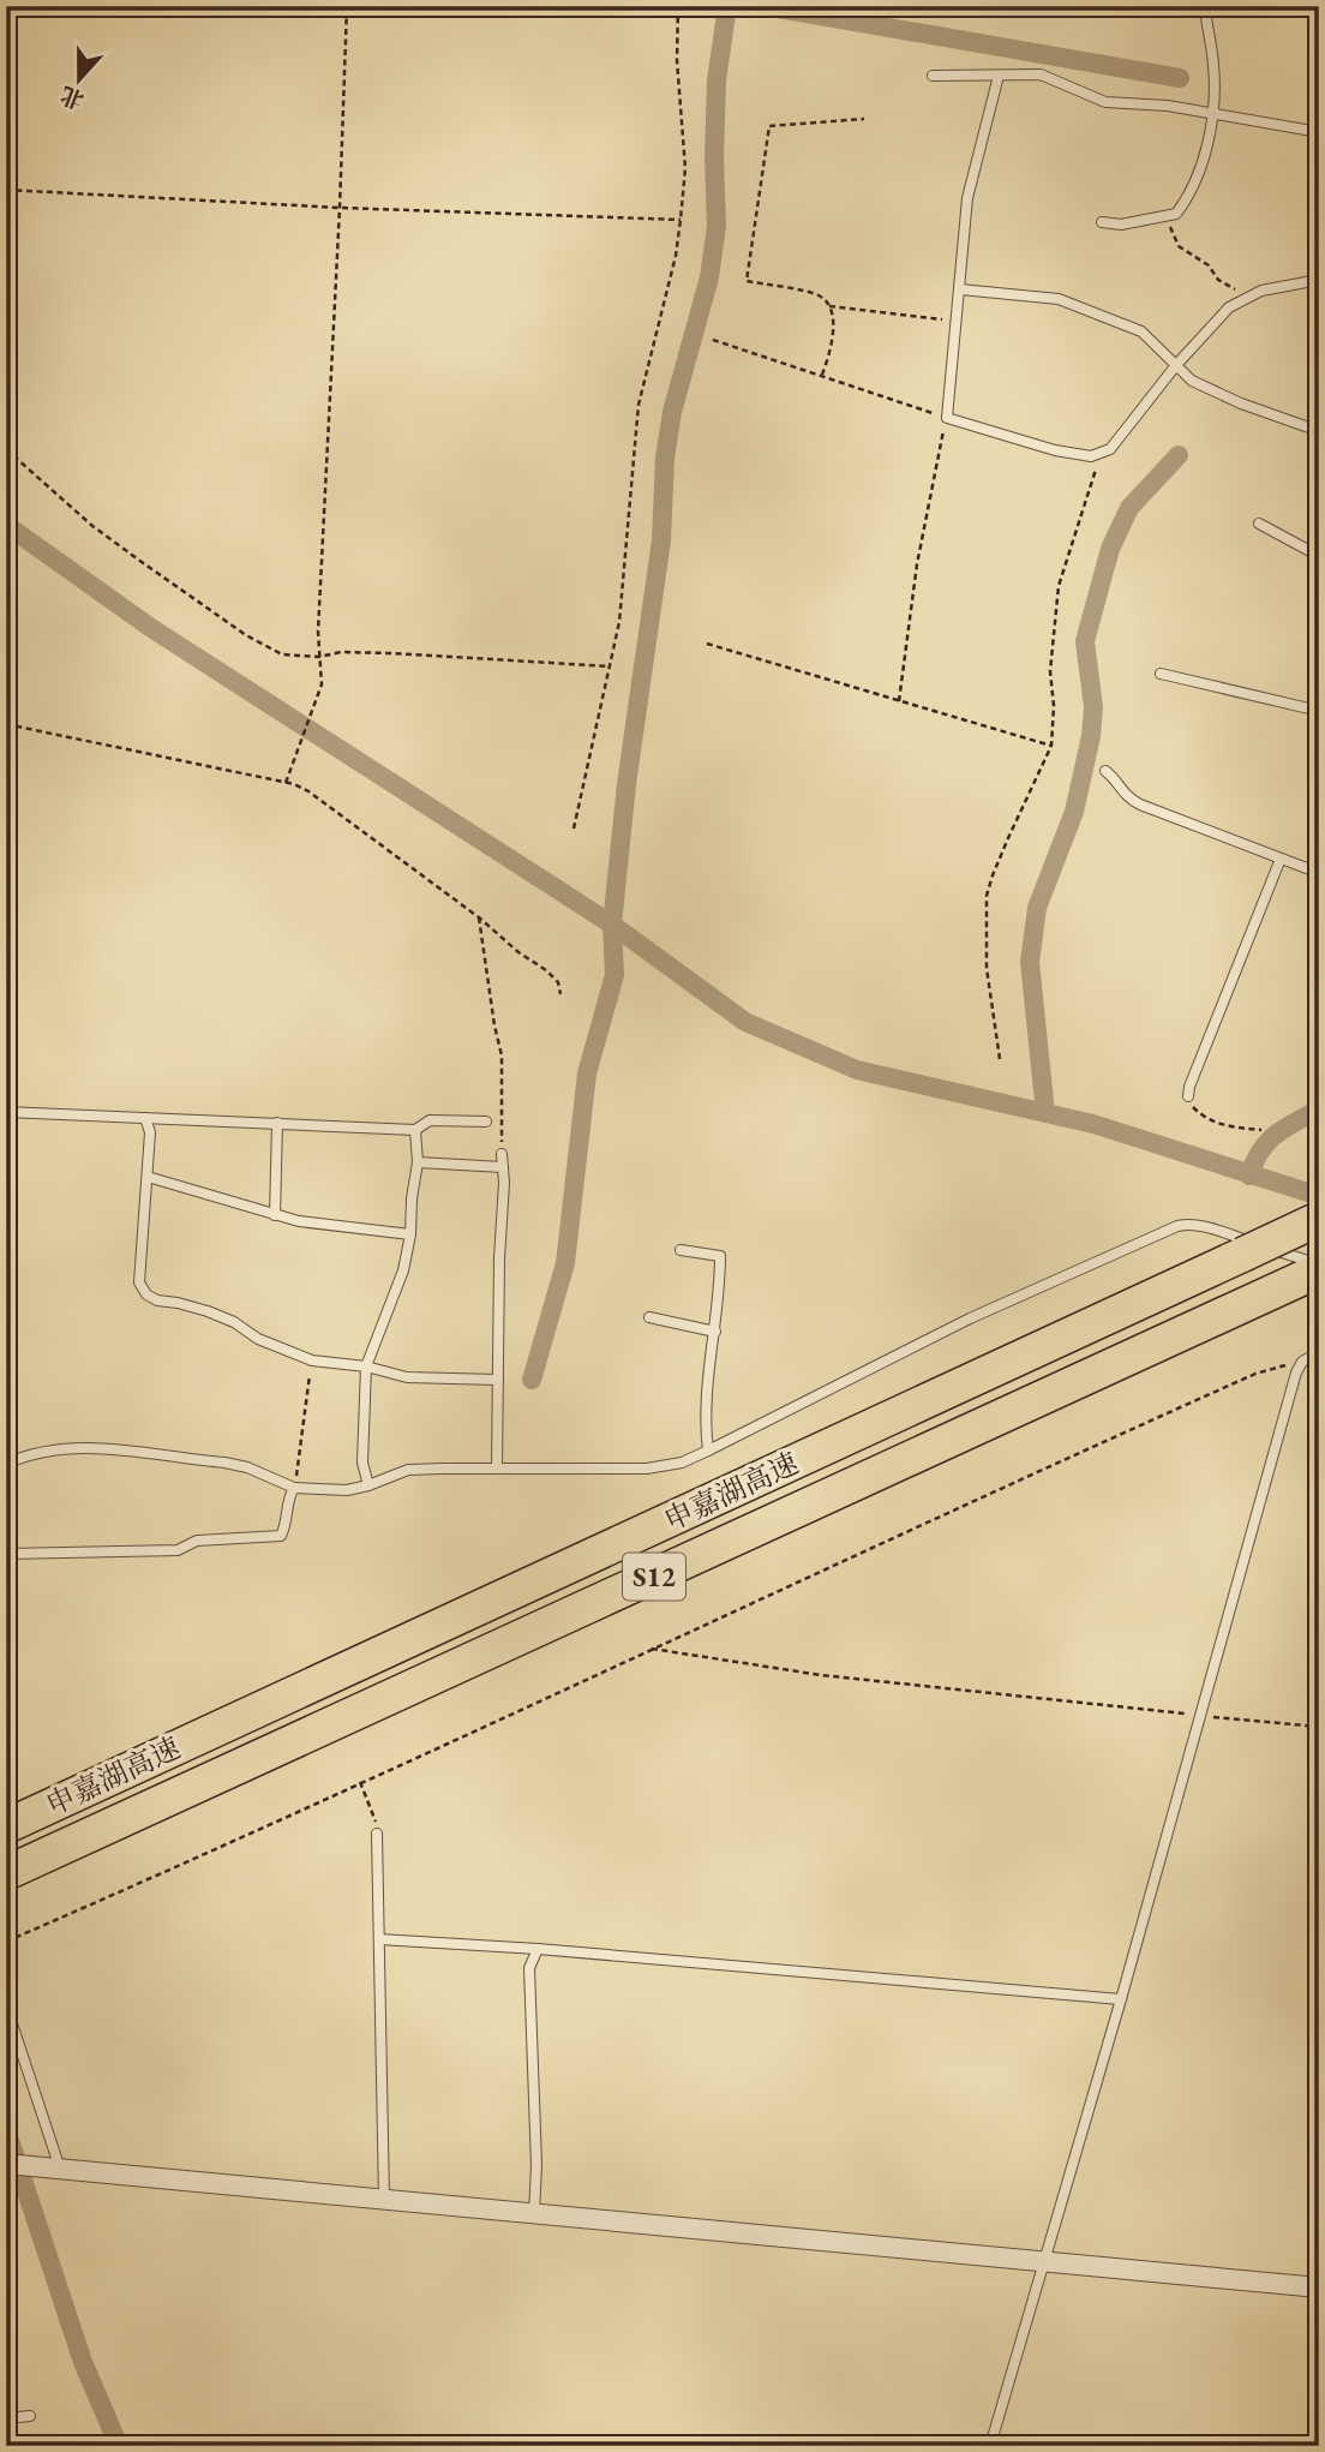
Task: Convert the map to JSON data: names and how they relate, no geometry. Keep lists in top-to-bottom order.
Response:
{
  "streets": {
    "highway": ["申嘉湖高速", "S12"]
  },
  "north": "bottom"
}
